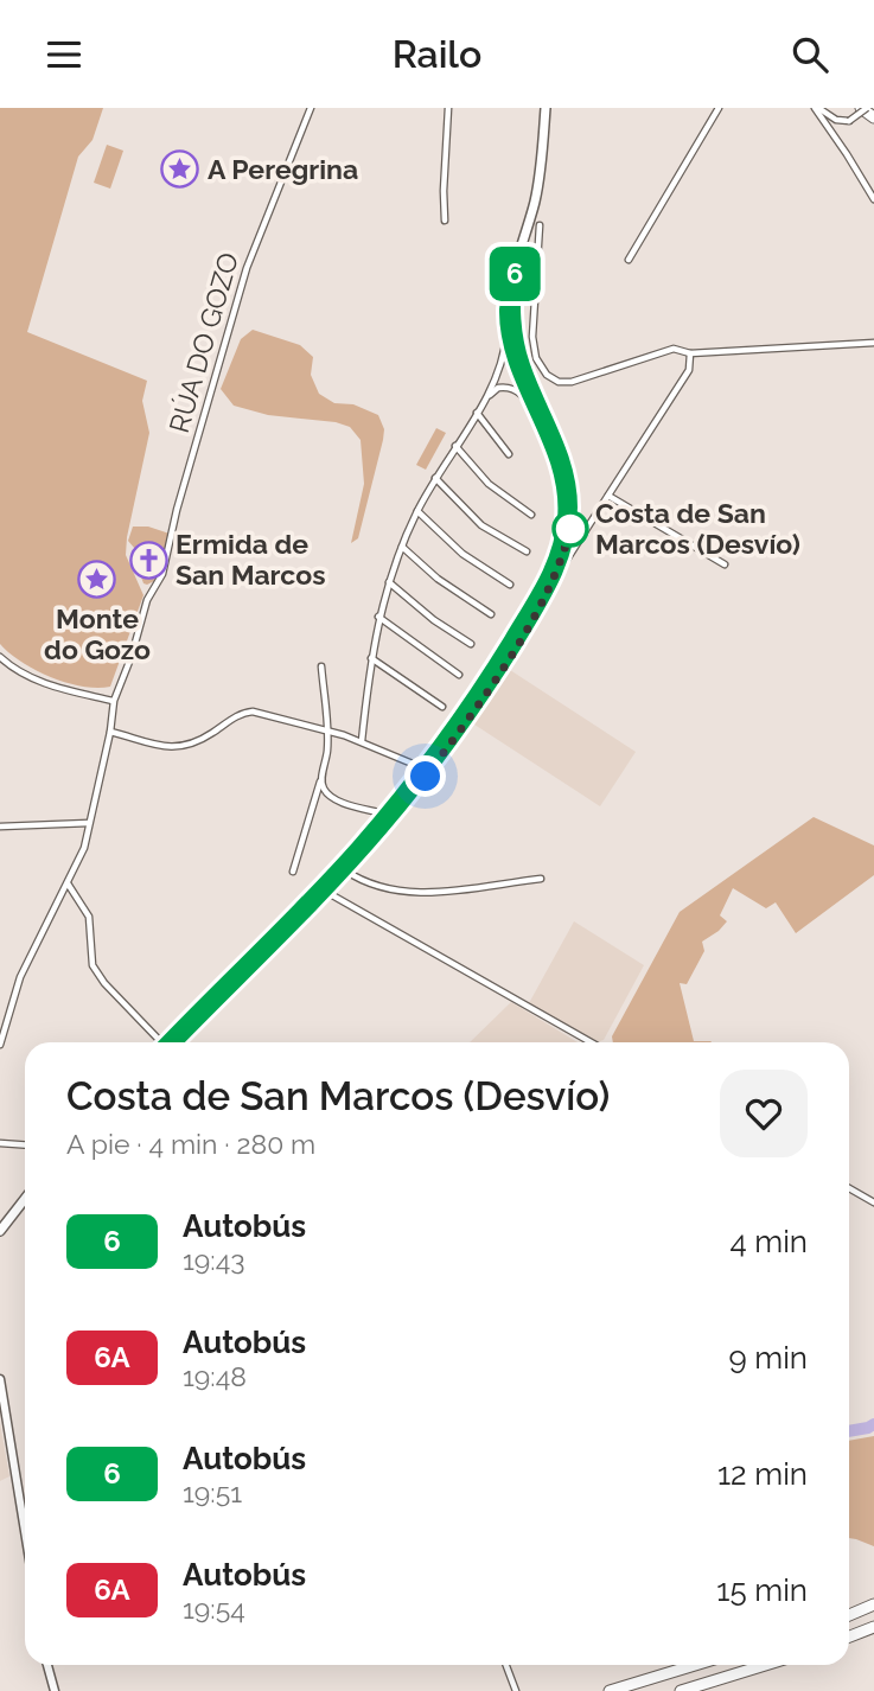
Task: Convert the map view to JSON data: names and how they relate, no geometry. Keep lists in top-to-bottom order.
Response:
{
  "streets": {
    "street": ["RÚA DO GOZO"]
  },
  "places": {
    "place": ["A Peregrina", "Monte do Gozo"],
    "other": ["Costa de San Marcos (Desvío)"],
    "church": ["Ermida de San Marcos"]
  },
  "lines": ["bus line 6"],
  "page": {
    "header": "Railo",
    "on_map": "6",
    "heading": ["Costa de San Marcos (Desvío)", "A pie · 4 min · 280 m"],
    "list": [
      {
        "mark": "6",
        "name": "Autobús",
        "note": "19:43",
        "value": "4 min"
      },
      {
        "mark": "6A",
        "name": "Autobús",
        "note": "19:48",
        "value": "9 min"
      },
      {
        "mark": "6",
        "name": "Autobús",
        "note": "19:51",
        "value": "12 min"
      },
      {
        "mark": "6A",
        "name": "Autobús",
        "note": "19:54",
        "value": "15 min"
      }
    ]
  }
}
